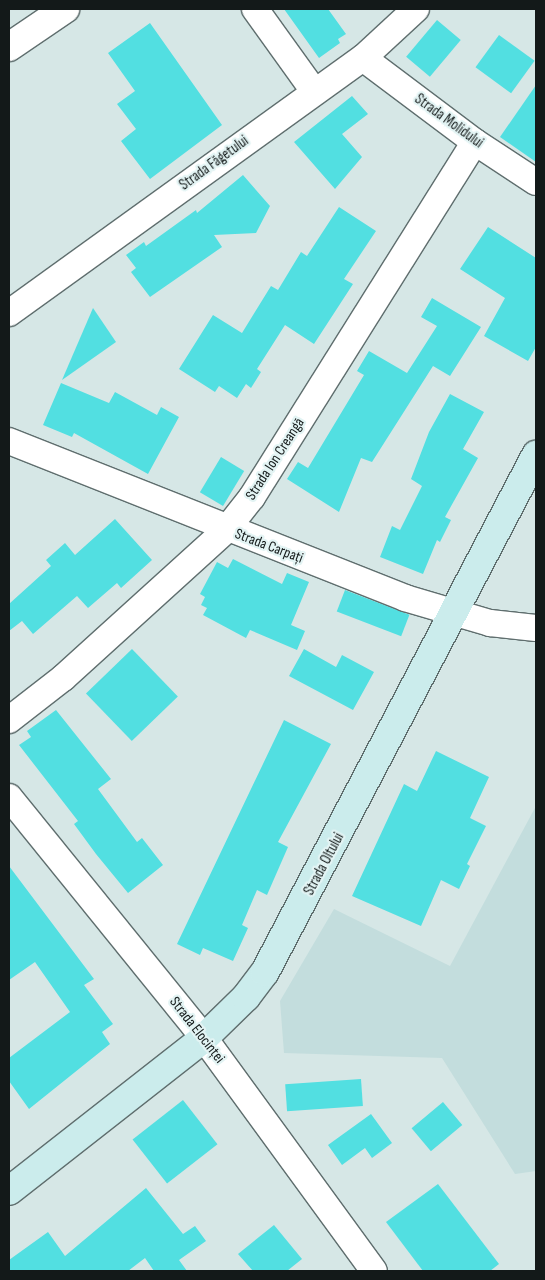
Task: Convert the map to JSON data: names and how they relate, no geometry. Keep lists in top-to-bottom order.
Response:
{
  "streets": {
    "main road": ["Strada Oltului"],
    "street": [
      "Strada Molidului",
      "Strada Făgetului",
      "Strada Ion Creangă",
      "Strada Carpați",
      "Strada Elocinței"
    ]
  },
  "crossings": [
    ["Strada Molidului", "Strada Făgetului"],
    ["Strada Molidului", "Strada Ion Creangă"],
    ["Strada Ion Creangă", "Strada Carpați"],
    ["Strada Carpați", "Strada Oltului"],
    ["Strada Oltului", "Strada Elocinței"]
  ]
}
